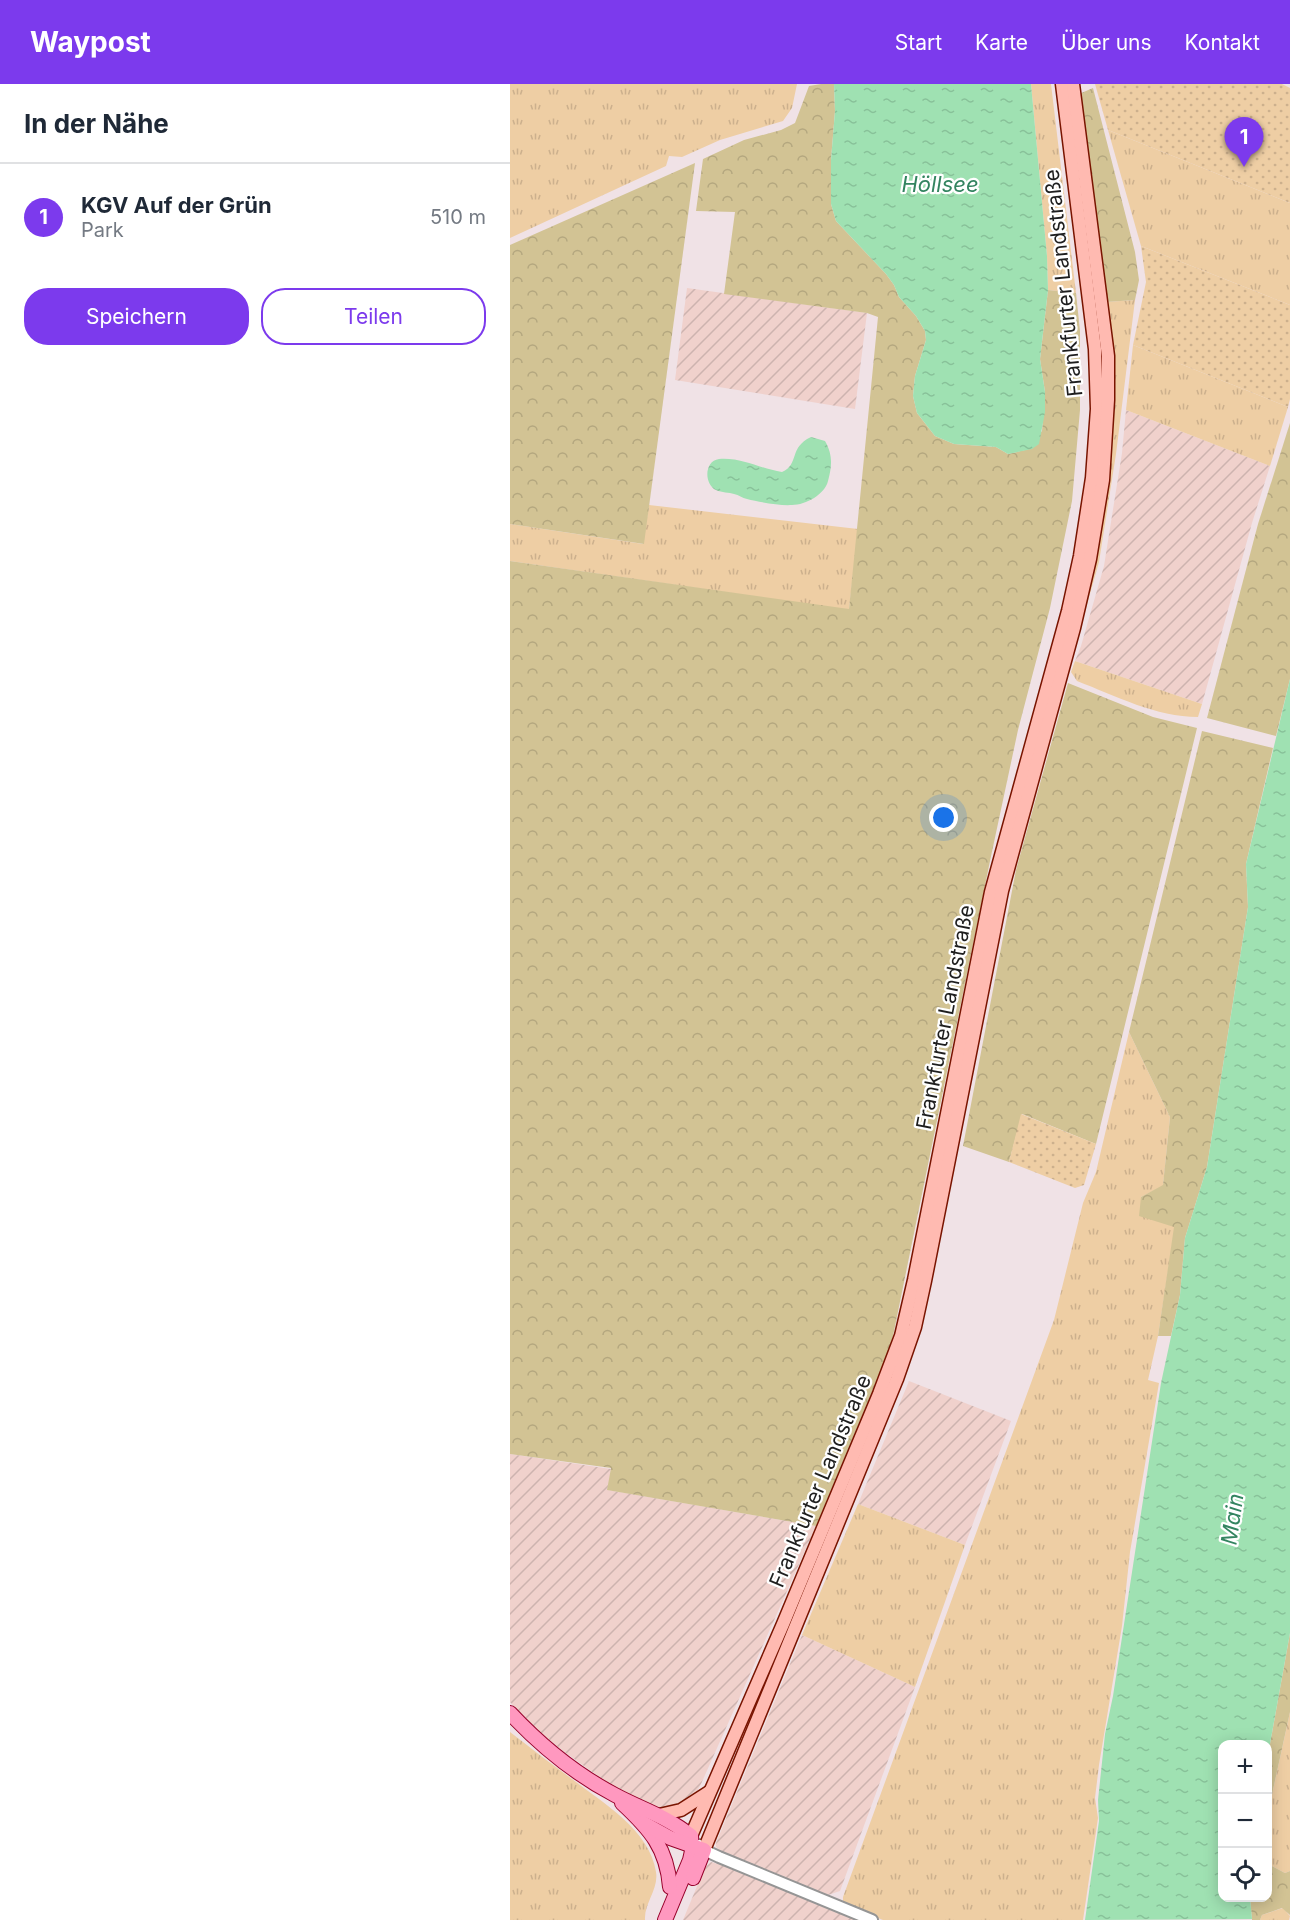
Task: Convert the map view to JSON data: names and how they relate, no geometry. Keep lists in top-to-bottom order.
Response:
{
  "streets": {
    "main road": ["Frankfurter Landstraße"]
  },
  "water": ["Höllsee", "Main"],
  "page": {
    "header": "Waypost",
    "nav": [
      "Start",
      "Karte",
      "Über uns",
      "Kontakt"
    ],
    "heading": "In der Nähe",
    "pins": "1",
    "list": [
      {
        "mark": "1",
        "name": "KGV Auf der Grün",
        "note": "Park",
        "value": "510 m"
      }
    ],
    "buttons": ["Speichern", "Teilen"],
    "map_buttons": ["+", "−"]
  }
}
